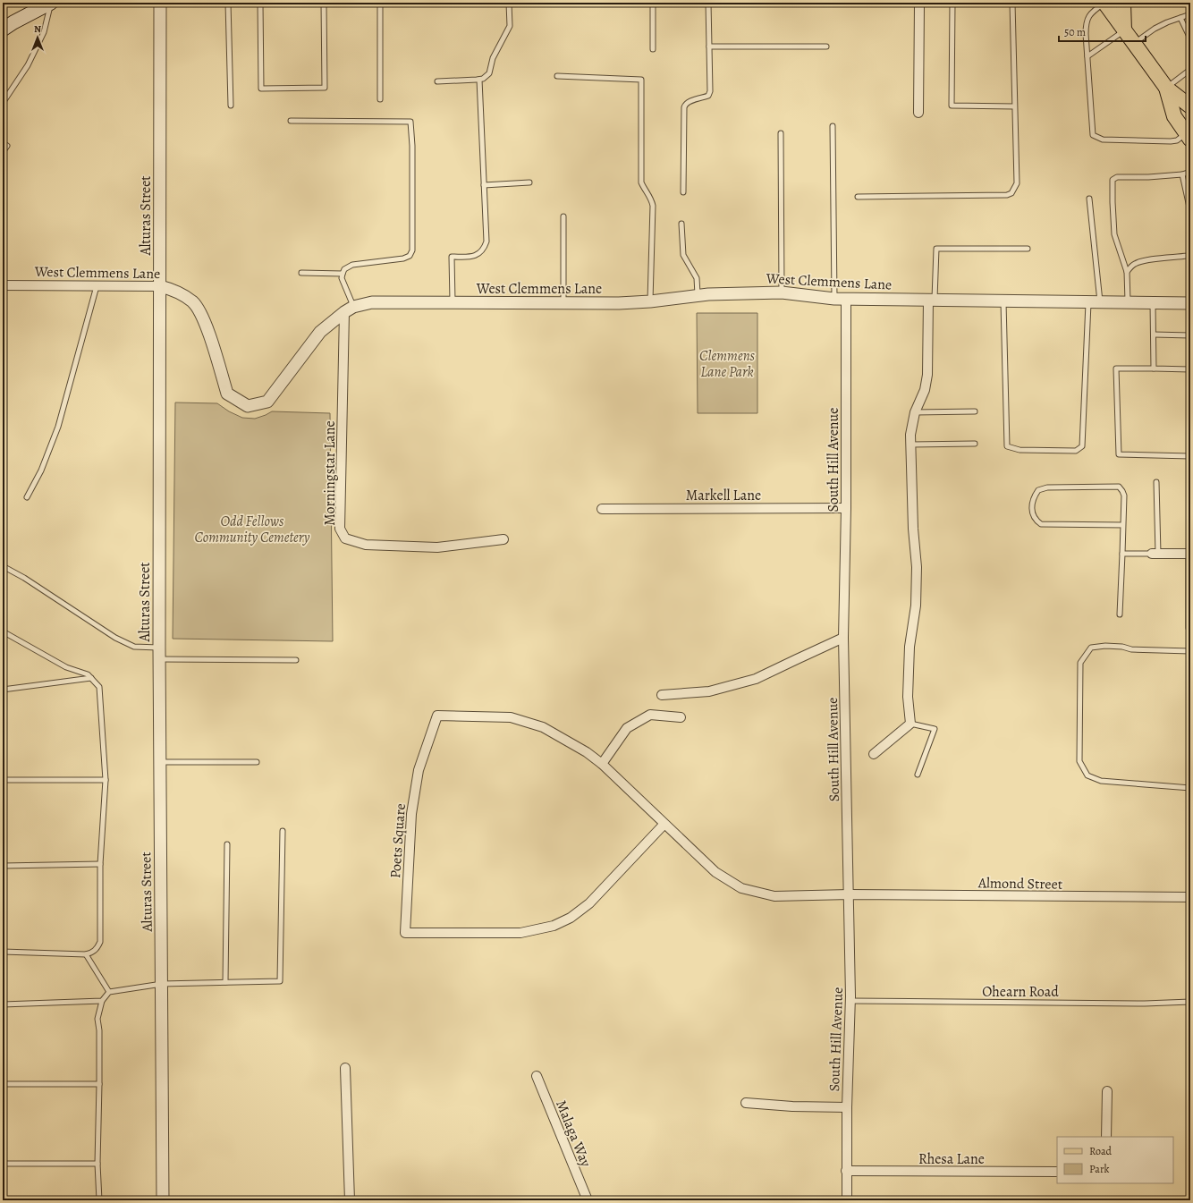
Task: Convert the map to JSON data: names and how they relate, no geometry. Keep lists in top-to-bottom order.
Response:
{
  "streets": {
    "street": [
      "Alturas Street",
      "West Clemmens Lane",
      "South Hill Avenue",
      "Morningstar Lane",
      "Markell Lane",
      "Poets Square",
      "Almond Street",
      "Malaga Way",
      "Rhesa Lane"
    ],
    "lane": ["Ohearn Road"]
  },
  "crossings": [
    ["Alturas Street", "West Clemmens Lane"],
    ["West Clemmens Lane", "South Hill Avenue"],
    ["West Clemmens Lane", "Morningstar Lane"],
    ["South Hill Avenue", "Markell Lane"],
    ["South Hill Avenue", "Poets Square"],
    ["South Hill Avenue", "Almond Street"],
    ["South Hill Avenue", "Ohearn Road"],
    ["South Hill Avenue", "Rhesa Lane"],
    ["Poets Square", "Almond Street"]
  ],
  "parks": ["Clemmens Lane Park", "Odd Fellows Community Cemetery"],
  "legend": ["Road", "Park"],
  "scale_bar": "50 m",
  "north": "top"
}
